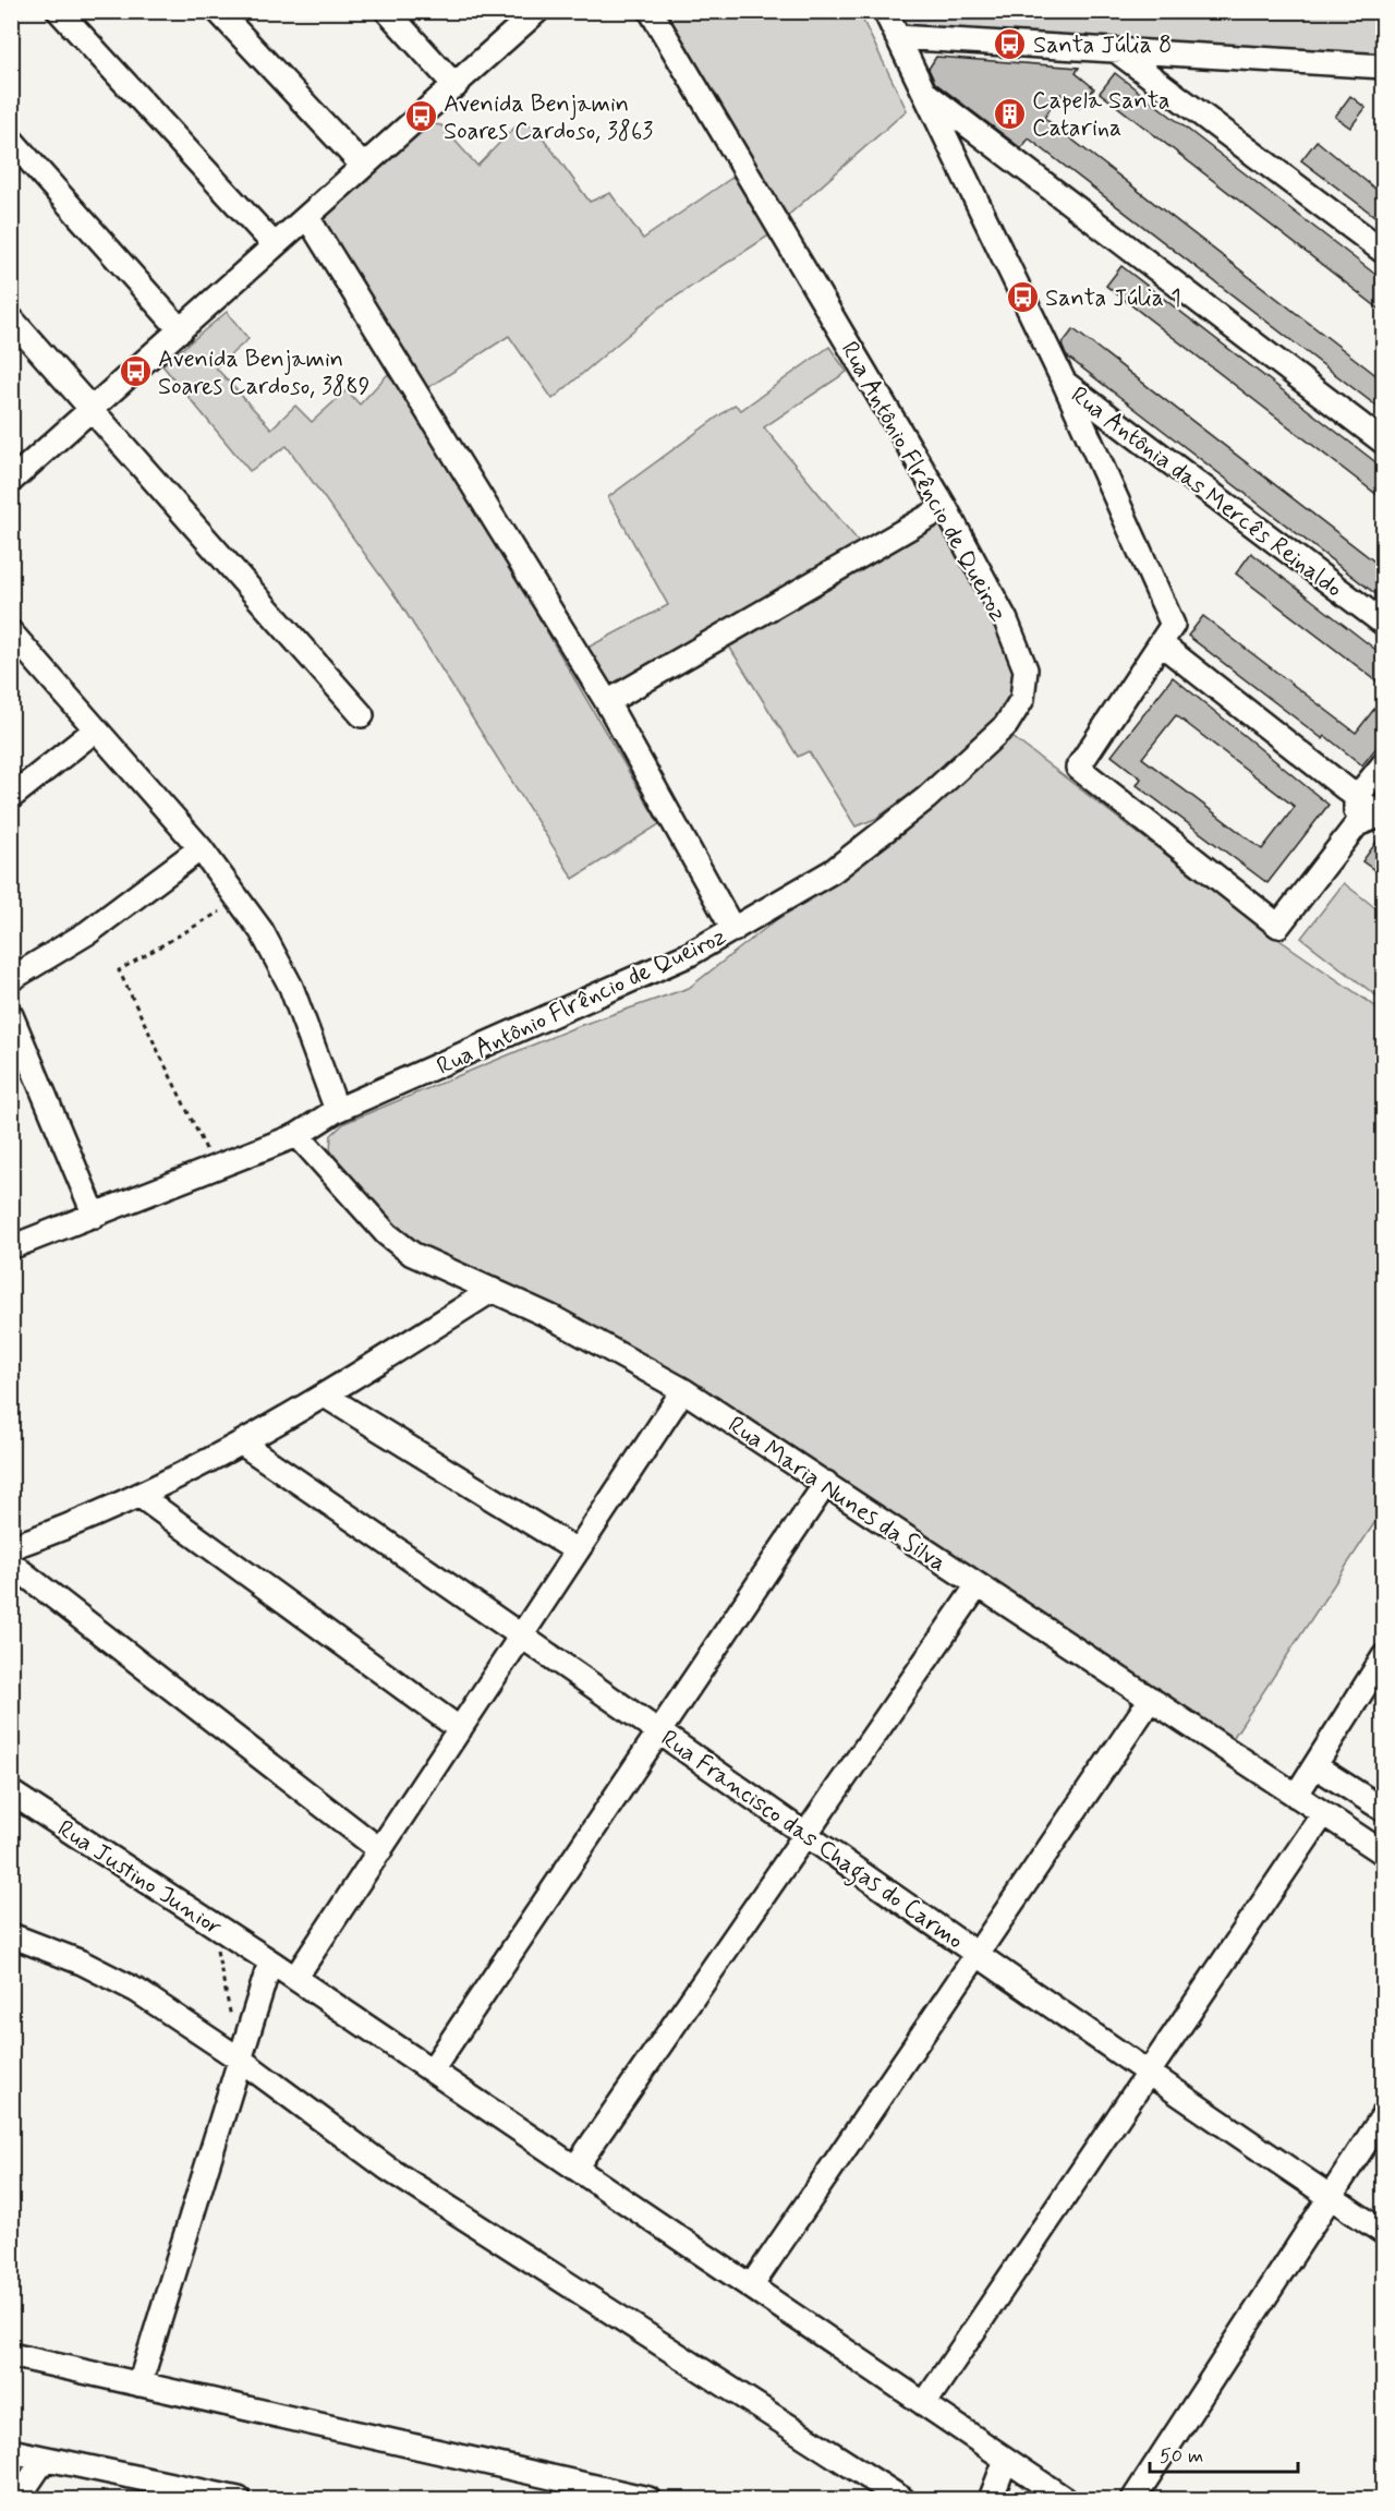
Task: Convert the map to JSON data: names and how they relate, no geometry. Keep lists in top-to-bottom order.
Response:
{
  "streets": {
    "street": [
      "Rua Antônio Flrêncio de Queiroz",
      "Rua Antônia das Mercês Reinaldo",
      "Rua Maria Nunes da Silva",
      "Rua Francisco das Chagas do Carmo",
      "Rua Justino Junior"
    ]
  },
  "crossings": [
    ["Rua Antônio Flrêncio de Queiroz", "Rua Maria Nunes da Silva"]
  ],
  "places": {
    "bus stop": [
      "Santa Júlia 8",
      "Avenida Benjamin Soares Cardoso, 3863",
      "Santa Júlia 1",
      "Avenida Benjamin Soares Cardoso, 3889"
    ],
    "building": ["Capela Santa Catarina"]
  },
  "scale_bar": "50 m"
}
